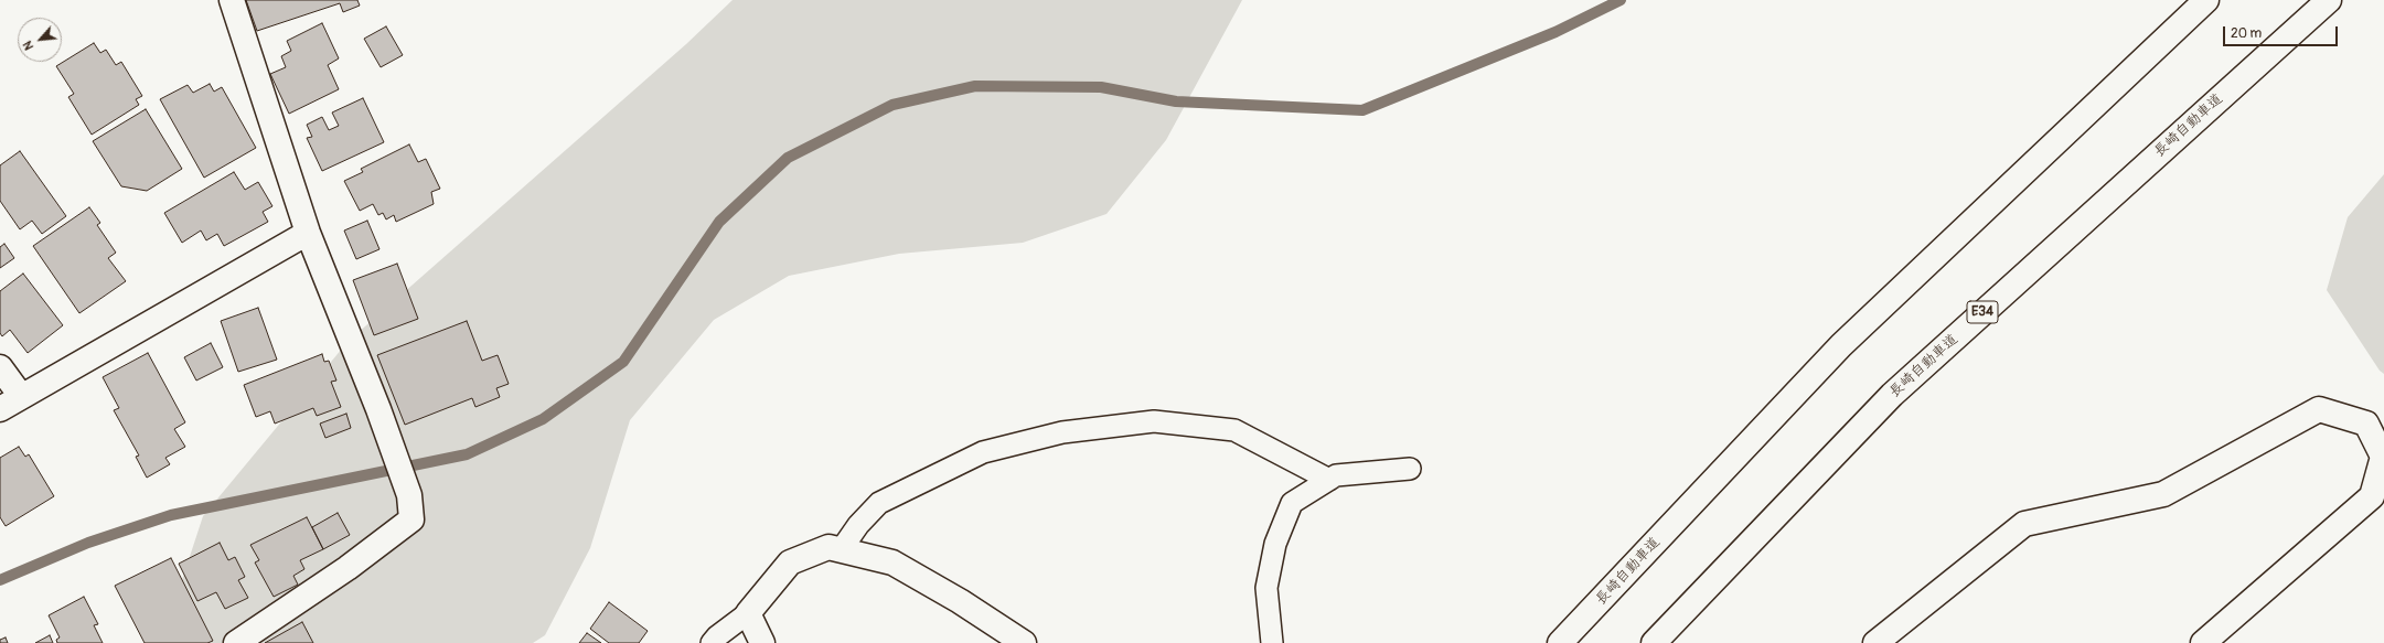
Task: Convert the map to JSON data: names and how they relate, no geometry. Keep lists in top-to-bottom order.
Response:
{
  "streets": {
    "main road": ["長崎自動車道", "E34"]
  },
  "scale_bar": "20 m",
  "north": "bottom left"
}
